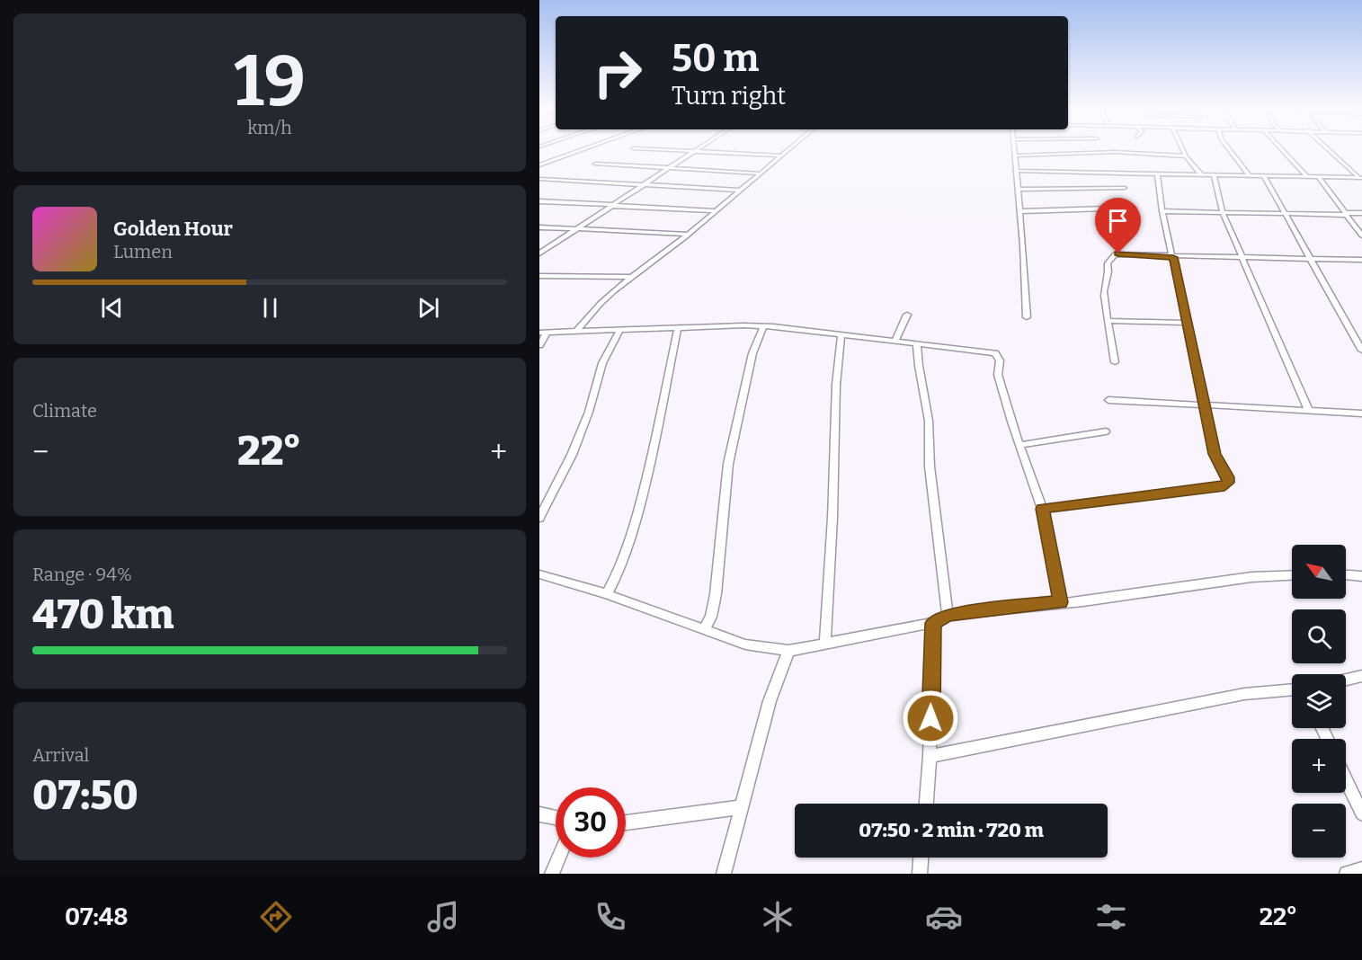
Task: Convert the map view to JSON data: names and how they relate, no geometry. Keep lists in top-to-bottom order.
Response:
{
  "north": "top left",
  "page": {
    "tile": [
      ["19", "km/h"],
      "Climate",
      ["Range · 94%", "470 km"],
      ["Arrival", "07:50"]
    ],
    "turn": ["50 m", "Turn right"],
    "song": ["Golden Hour", "Lumen"],
    "heat": ["−", "22°", "+"],
    "map_buttons": ["+", "−"],
    "limit": "30",
    "trip": "07:50 · 2 min · 720 m",
    "tabs": ["07:48", "22°"]
  }
}
